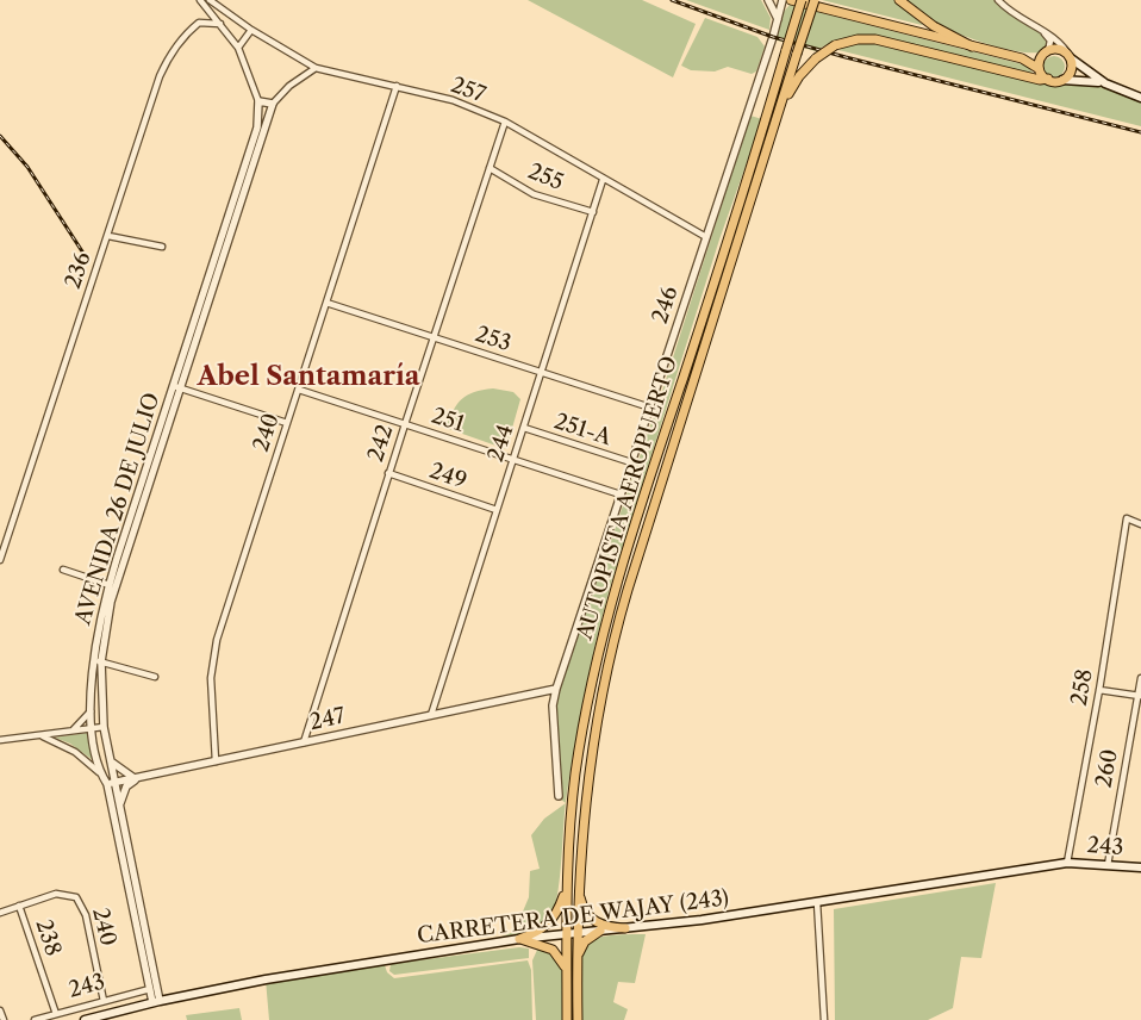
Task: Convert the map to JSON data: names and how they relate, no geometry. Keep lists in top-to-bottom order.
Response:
{
  "streets": {
    "main road": ["AUTOPISTA AEROPUERTO", "243", "CARRETERA DE WAJAY (243)"],
    "street": [
      "257",
      "255",
      "236",
      "246",
      "253",
      "251",
      "251-A",
      "240",
      "242",
      "244",
      "249",
      "AVENIDA 26 DE JULIO",
      "258",
      "247",
      "260",
      "238"
    ]
  },
  "crossings": [
    ["257", "246"],
    ["257", "240"],
    ["257", "242"],
    ["257", "244"],
    ["257", "AVENIDA 26 DE JULIO"],
    ["255", "242"],
    ["255", "244"],
    ["246", "253"],
    ["246", "251"],
    ["246", "251-A"],
    ["246", "247"],
    ["253", "240"],
    ["253", "242"],
    ["253", "244"],
    ["251", "240"],
    ["251", "242"],
    ["251", "244"],
    ["251-A", "244"],
    ["240", "247"],
    ["240", "243"],
    ["240", "238"],
    ["242", "249"],
    ["242", "247"],
    ["244", "249"],
    ["244", "247"],
    ["AUTOPISTA AEROPUERTO", "CARRETERA DE WAJAY (243)"],
    ["AVENIDA 26 DE JULIO", "247"],
    ["AVENIDA 26 DE JULIO", "243"],
    ["AVENIDA 26 DE JULIO", "CARRETERA DE WAJAY (243)"],
    ["258", "243"],
    ["258", "CARRETERA DE WAJAY (243)"],
    ["260", "243"],
    ["243", "CARRETERA DE WAJAY (243)"],
    ["243", "238"]
  ],
  "districts": ["Abel Santamaría"]
}
